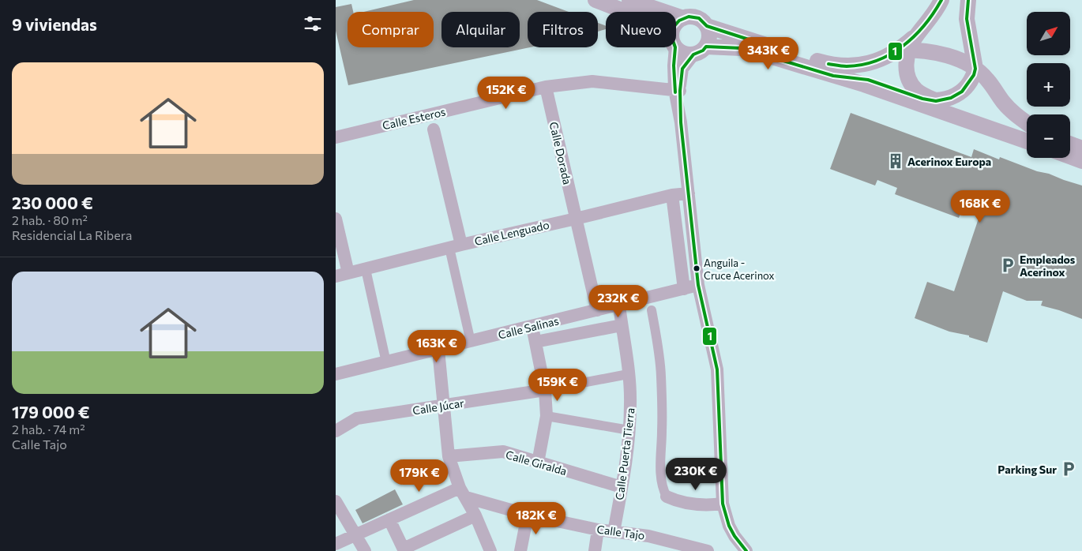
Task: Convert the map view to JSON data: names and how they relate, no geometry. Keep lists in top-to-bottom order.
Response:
{
  "streets": {
    "street": [
      "Calle Esteros",
      "Calle Dorada",
      "Calle Lenguado",
      "Calle Salinas",
      "Calle Júcar",
      "Calle Puerta Tierra",
      "Calle Giralda",
      "Calle Tajo"
    ]
  },
  "crossings": [
    ["Calle Esteros", "Calle Dorada"],
    ["Calle Dorada", "Calle Lenguado"],
    ["Calle Dorada", "Calle Salinas"],
    ["Calle Salinas", "Calle Puerta Tierra"],
    ["Calle Puerta Tierra", "Calle Giralda"],
    ["Calle Puerta Tierra", "Calle Tajo"]
  ],
  "places": {
    "building": ["Acerinox Europa"],
    "parking": ["Empleados Acerinox", "Parking Sur"],
    "other": ["Anguila - Cruce Acerinox"]
  },
  "lines": ["transit line 1"],
  "north": "top right",
  "page": {
    "heading": "9 viviendas",
    "map_buttons": ["+", "−"],
    "chip": [
      "Comprar",
      "Alquilar",
      "Filtros",
      "Nuevo"
    ],
    "price": [
      "343K €",
      "152K €",
      "168K €",
      "232K €",
      "163K €",
      "159K €",
      "230K €",
      "179K €",
      "182K €"
    ],
    "list": [
      {
        "name": "230 000 €",
        "note": "2 hab. · 80 m² · Residencial La Ribera"
      },
      {
        "name": "179 000 €",
        "note": "2 hab. · 74 m² · Calle Tajo"
      }
    ]
  }
}
